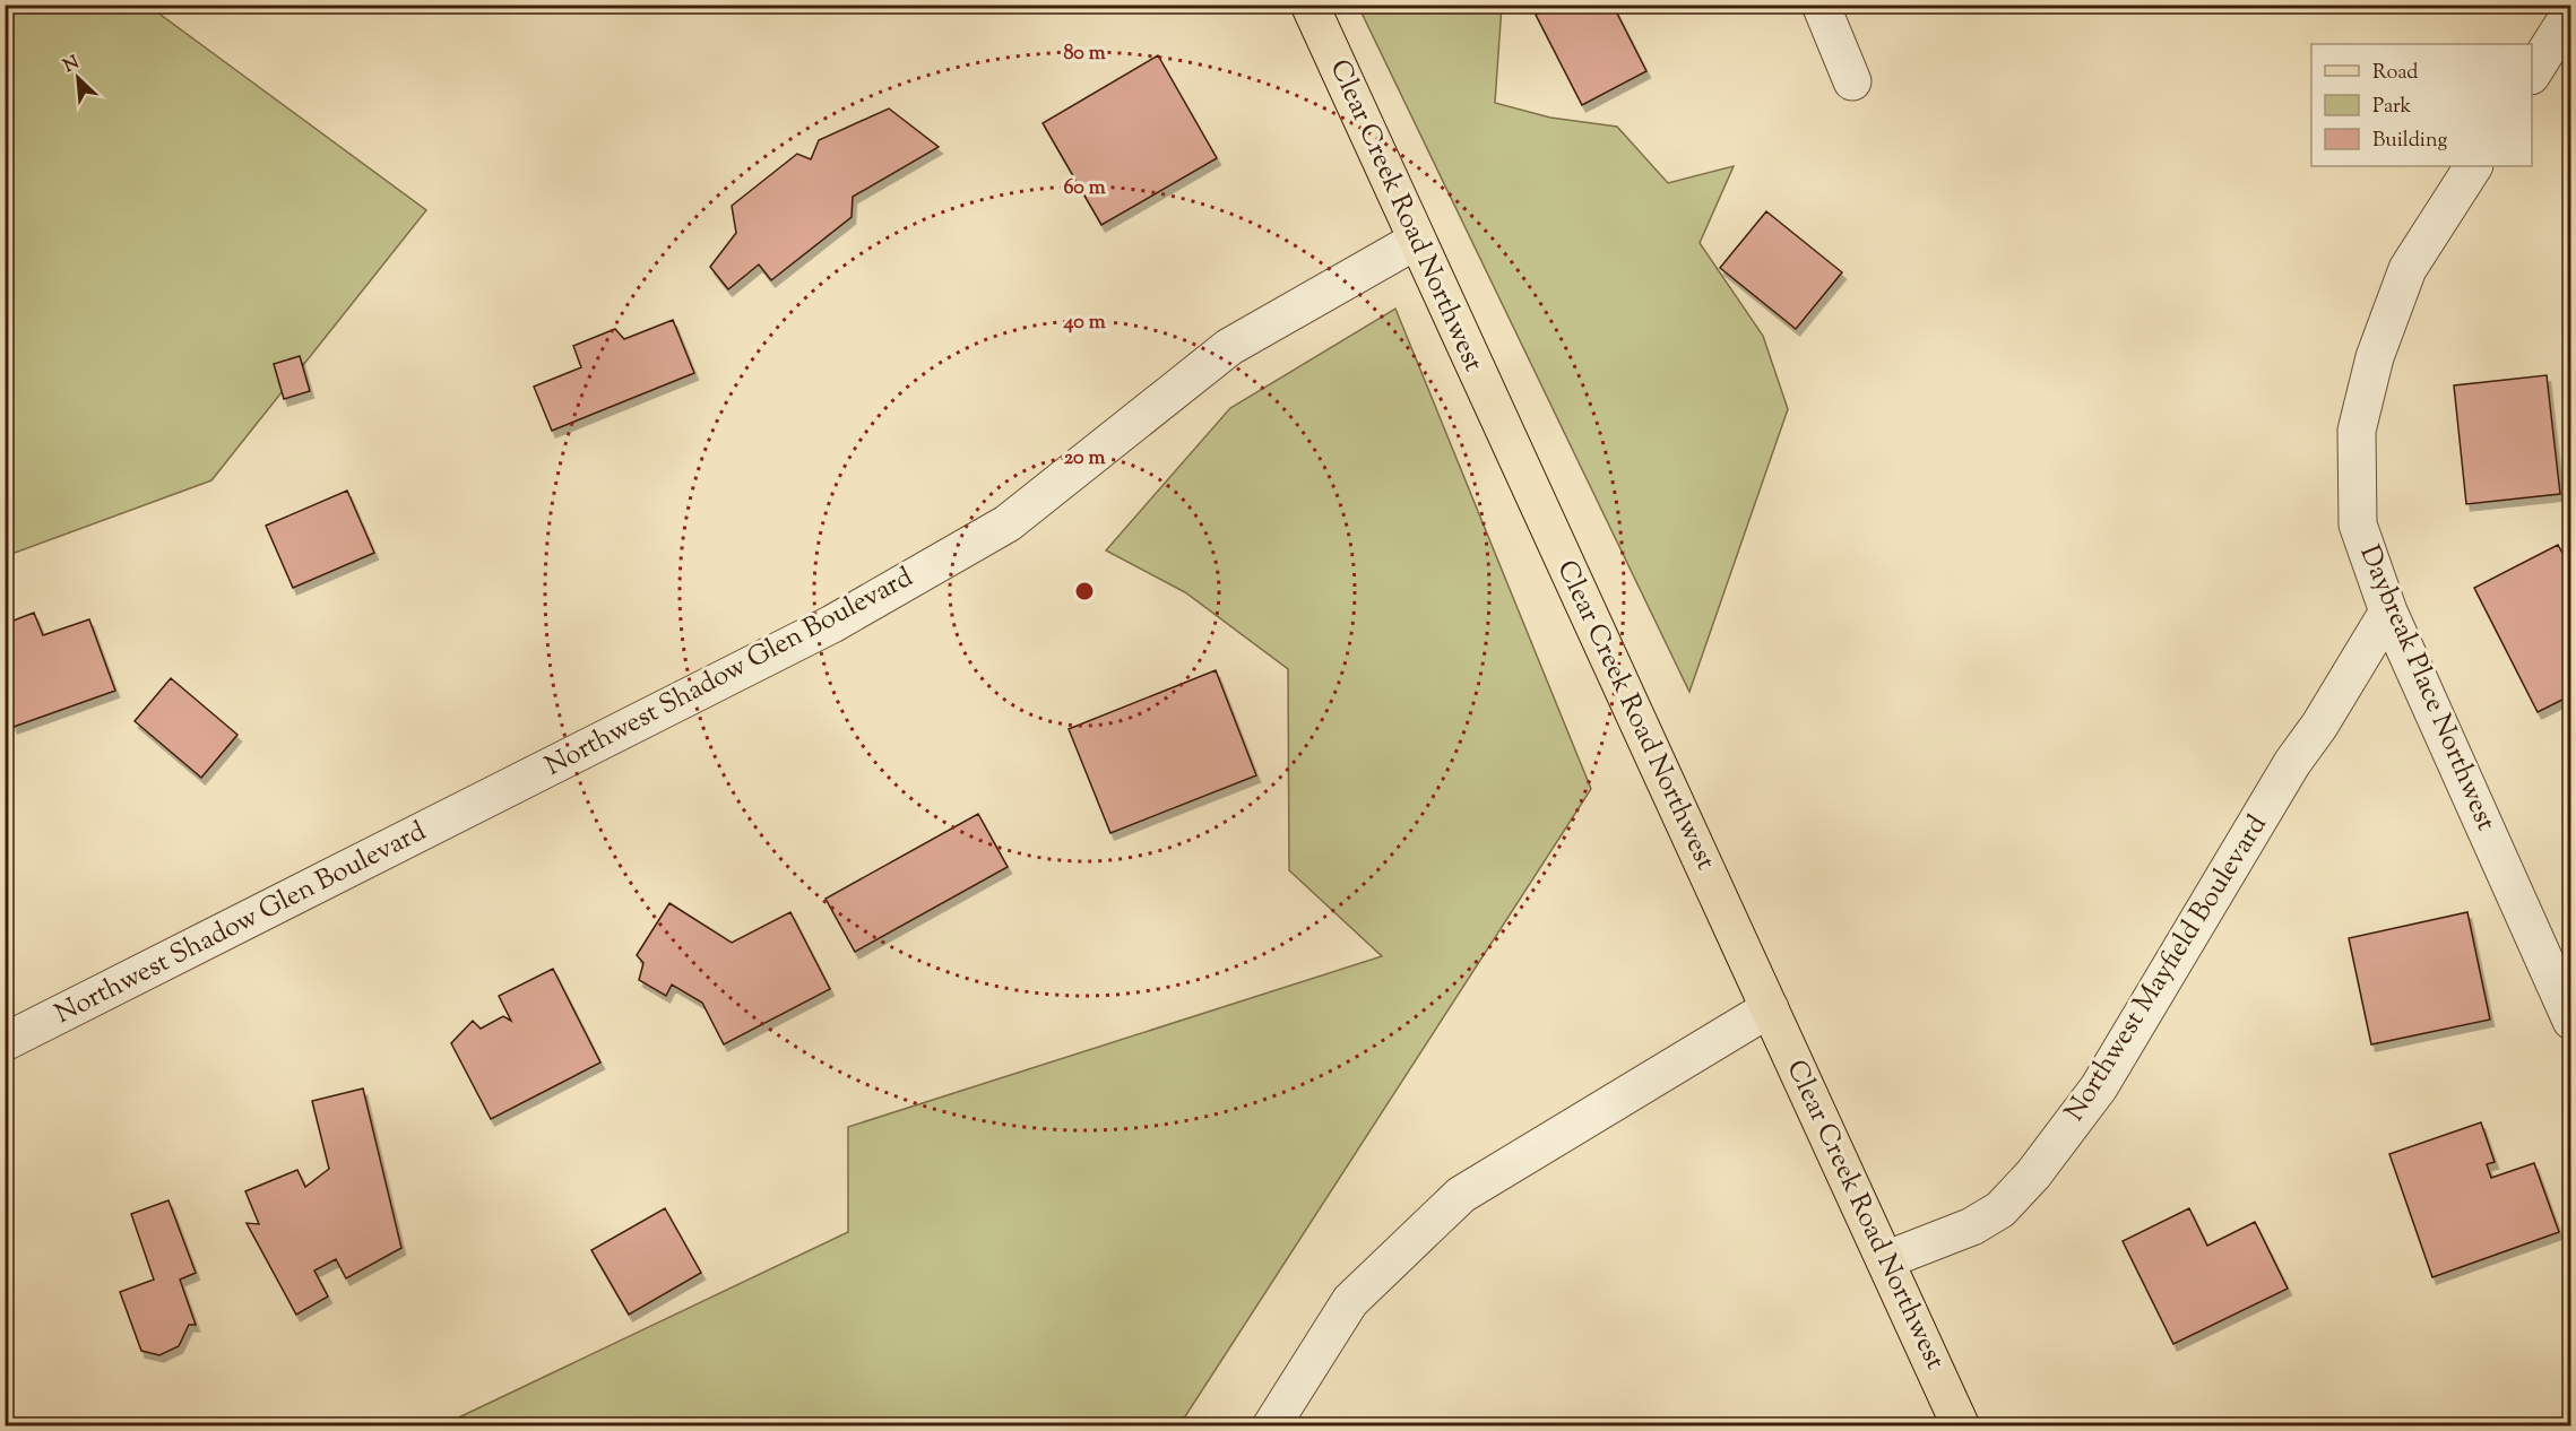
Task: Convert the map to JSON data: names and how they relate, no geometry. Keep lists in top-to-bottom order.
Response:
{
  "streets": {
    "main road": ["Clear Creek Road Northwest"],
    "street": ["Northwest Shadow Glen Boulevard", "Daybreak Place Northwest", "Northwest Mayfield Boulevard"]
  },
  "crossings": [
    ["Clear Creek Road Northwest", "Northwest Shadow Glen Boulevard"],
    ["Clear Creek Road Northwest", "Northwest Mayfield Boulevard"],
    ["Daybreak Place Northwest", "Northwest Mayfield Boulevard"]
  ],
  "legend": ["Road", "Park", "Building"],
  "north": "top left",
  "rings": [
    "80 m",
    "60 m",
    "40 m",
    "20 m"
  ]
}
